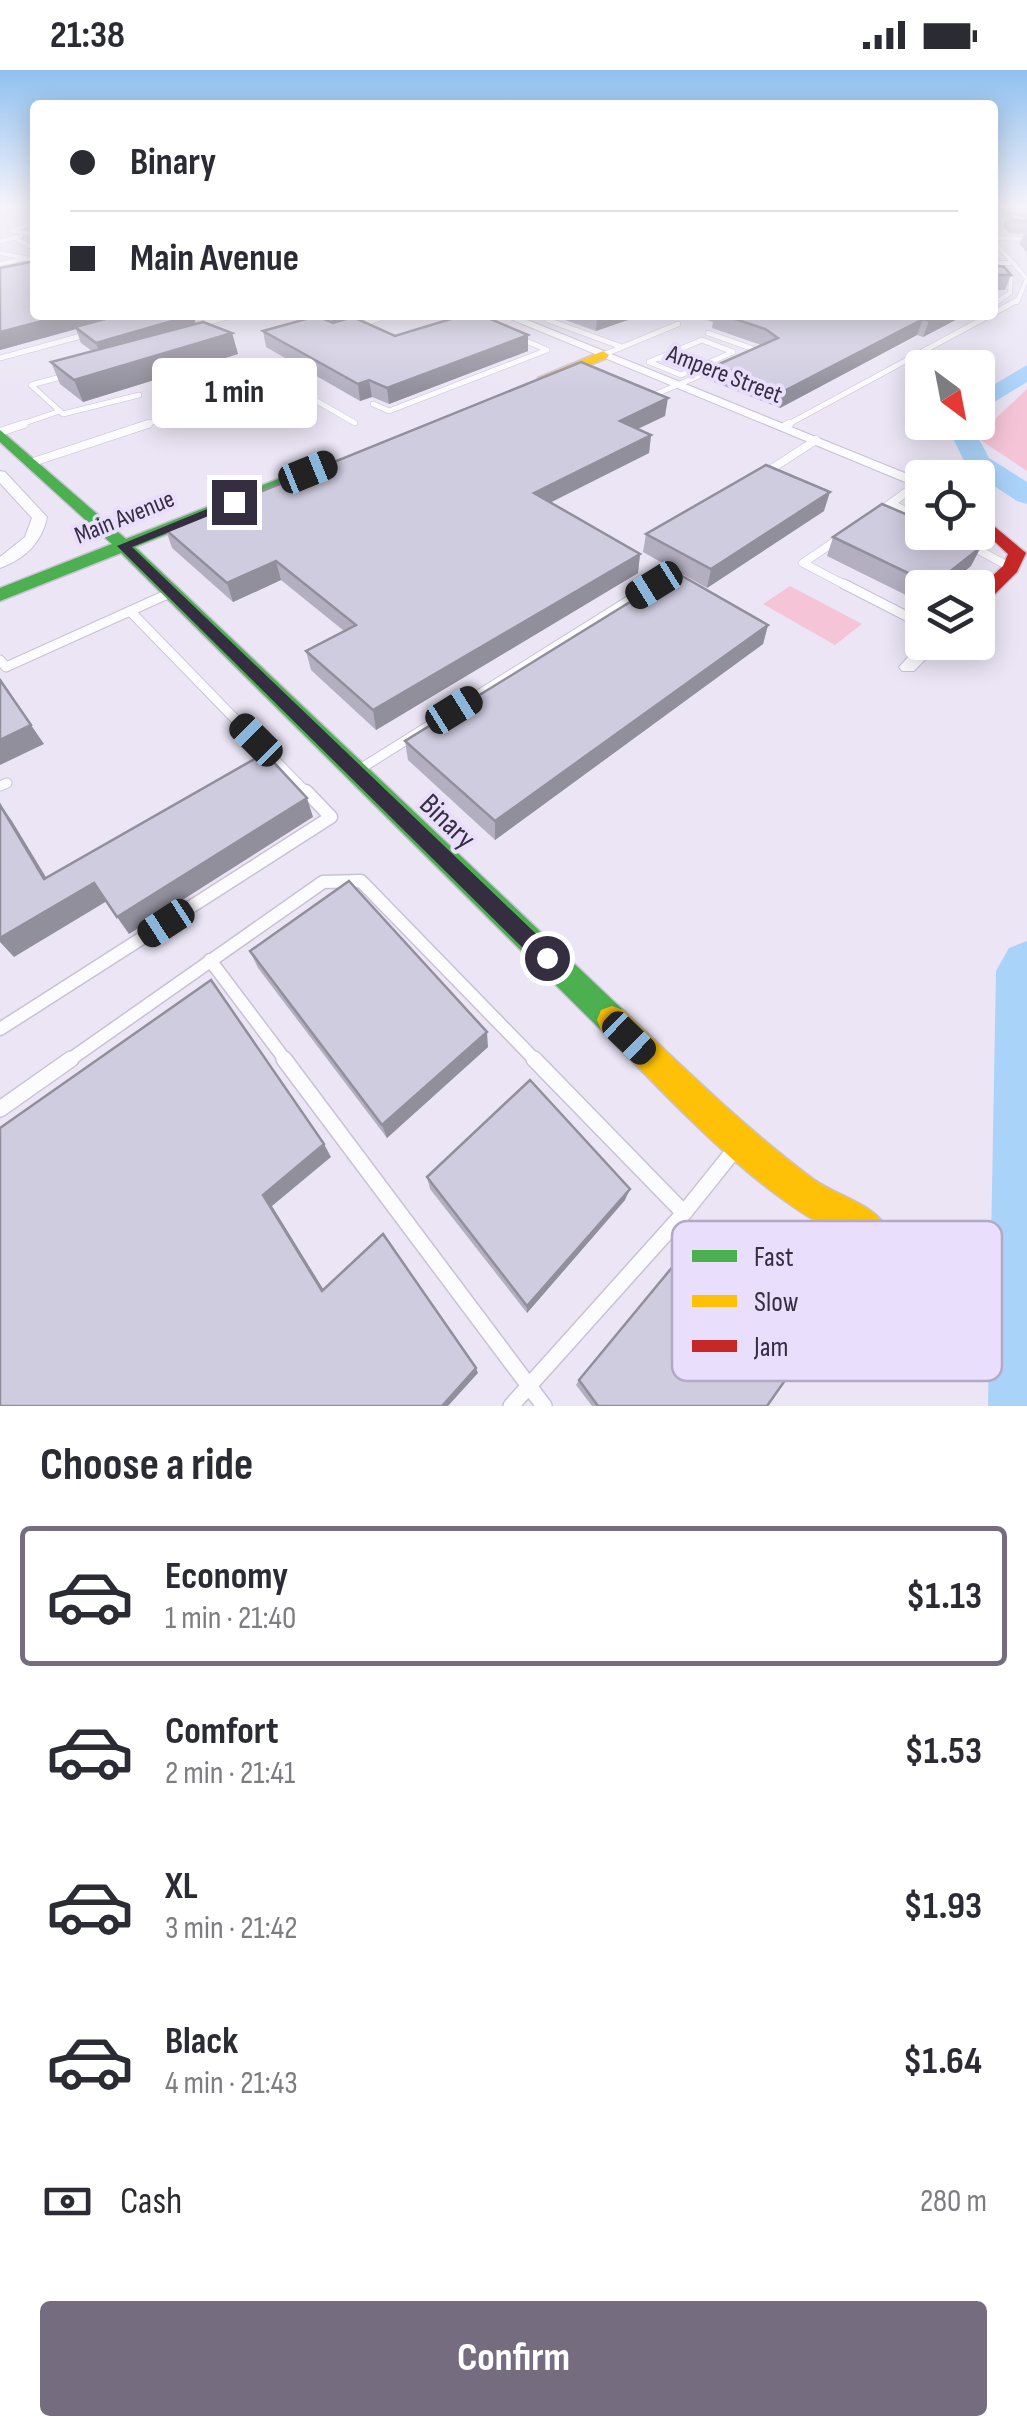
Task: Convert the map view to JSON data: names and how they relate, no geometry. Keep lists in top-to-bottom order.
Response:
{
  "streets": {
    "street": ["Ampere Street", "Main Avenue", "Binary"]
  },
  "crossings": [
    ["Main Avenue", "Binary"]
  ],
  "legend": ["Fast", "Slow", "Jam"],
  "north": "bottom right",
  "page": {
    "status": "21:38",
    "banner": ["Binary", "Main Avenue"],
    "bubble": "1 min",
    "heading": "Choose a ride",
    "list": [
      {
        "name": "Economy",
        "note": "1 min · 21:40",
        "value": "$1.13"
      },
      {
        "name": "Comfort",
        "note": "2 min · 21:41",
        "value": "$1.53"
      },
      {
        "name": "XL",
        "note": "3 min · 21:42",
        "value": "$1.93"
      },
      {
        "name": "Black",
        "note": "4 min · 21:43",
        "value": "$1.64"
      }
    ],
    "pay": ["Cash", "280 m"],
    "buttons": "Confirm"
  }
}
